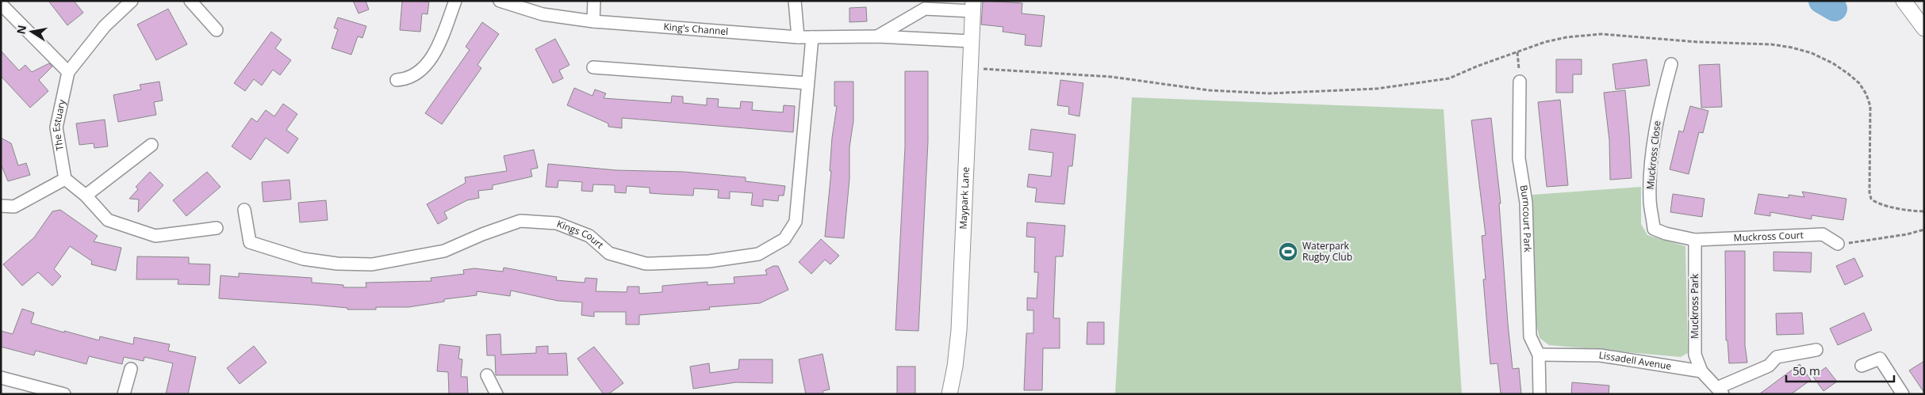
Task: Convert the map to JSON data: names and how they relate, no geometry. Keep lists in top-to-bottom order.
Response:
{
  "streets": {
    "street": [
      "King's Channel",
      "The Estuary",
      "Muckross Close",
      "Maypark Lane",
      "Burncourt Park",
      "Kings Court",
      "Muckross Court",
      "Muckross Park",
      "Lissadell Avenue"
    ]
  },
  "crossings": [
    ["King's Channel", "Maypark Lane"],
    ["King's Channel", "Kings Court"],
    ["Muckross Close", "Muckross Court"],
    ["Muckross Close", "Muckross Park"],
    ["Burncourt Park", "Lissadell Avenue"],
    ["Muckross Court", "Muckross Park"],
    ["Muckross Park", "Lissadell Avenue"]
  ],
  "places": {
    "sports": ["Waterpark Rugby Club"]
  },
  "scale_bar": "50 m",
  "north": "left"
}
